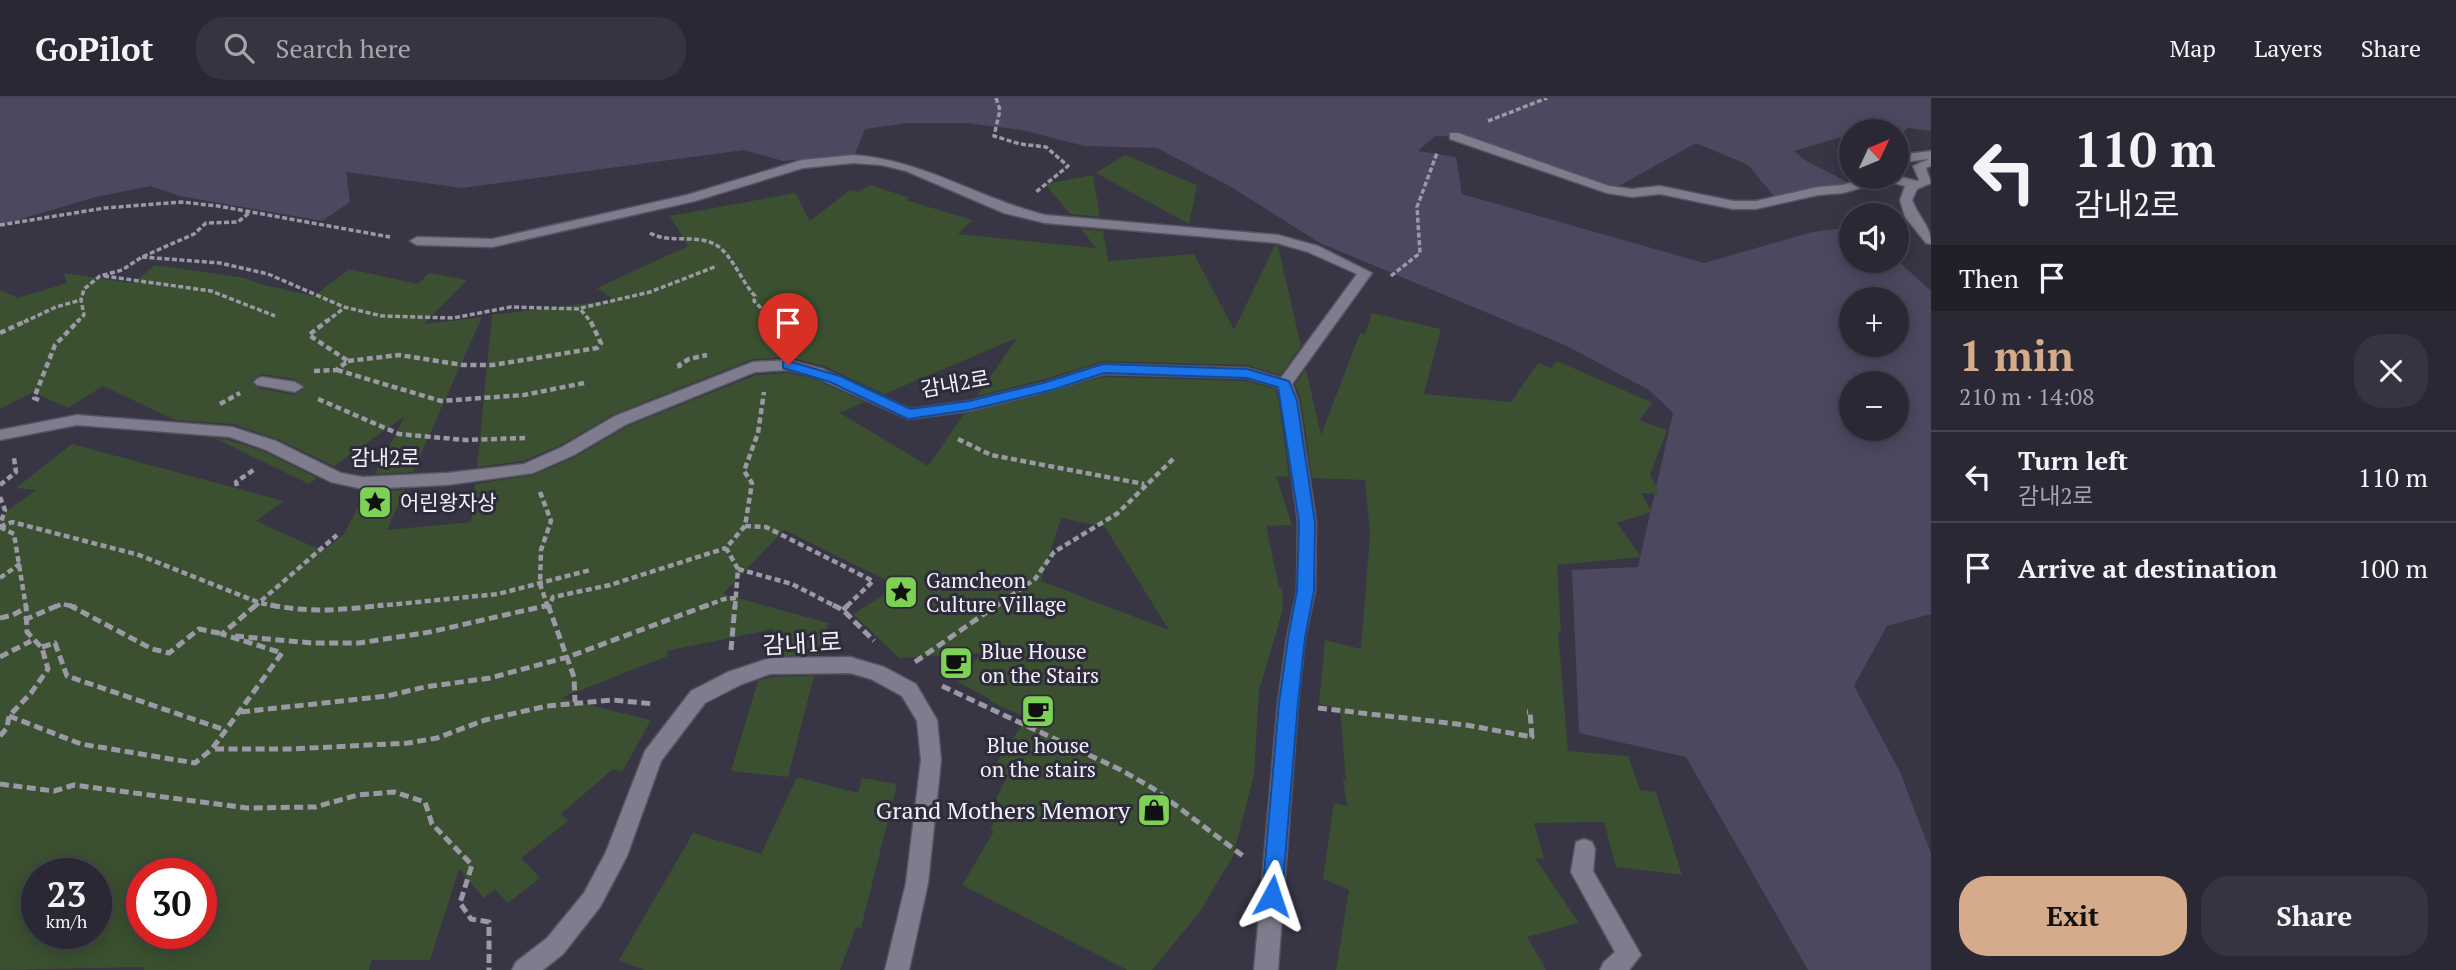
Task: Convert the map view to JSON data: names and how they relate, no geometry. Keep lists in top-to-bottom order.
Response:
{
  "streets": {
    "street": ["감내2로", "감내1로"]
  },
  "places": {
    "place": ["어린왕자상", "Gamcheon Culture Village"],
    "cafe": ["Blue House on the Stairs", "Blue house on the stairs"],
    "shop": ["Grand Mothers Memory"]
  },
  "north": "top right",
  "page": {
    "header": "GoPilot",
    "search": "Search here",
    "nav": ["Map", "Layers", "Share"],
    "turn": ["110 m", "감내2로"],
    "map_buttons": ["+", "−"],
    "then": "Then",
    "heading": ["1 min", "210 m · 14:08"],
    "list": [
      {
        "name": "Turn left",
        "note": "감내2로",
        "value": "110 m"
      },
      {
        "name": "Arrive at destination",
        "value": "100 m"
      }
    ],
    "speed": "23 km/h",
    "limit": "30",
    "buttons": ["Exit", "Share"]
  }
}
